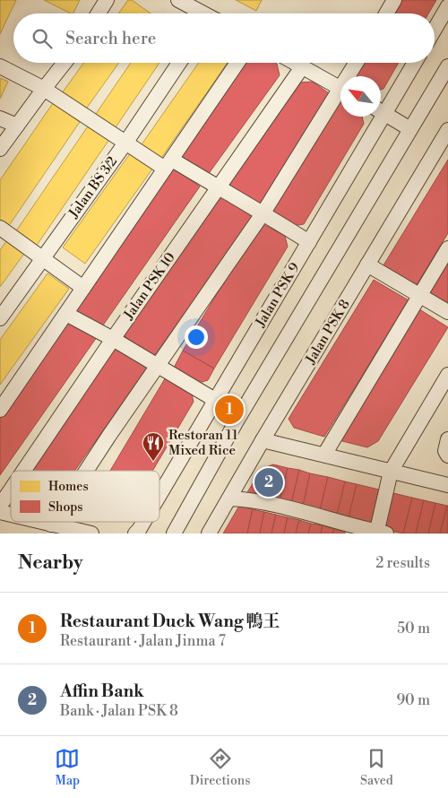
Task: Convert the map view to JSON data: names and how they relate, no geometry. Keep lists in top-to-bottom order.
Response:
{
  "streets": {
    "street": [
      "Jalan BS 3/2",
      "Jalan PSK 10",
      "Jalan PSK 9",
      "Jalan PSK 8"
    ]
  },
  "places": {
    "restaurant": ["Restoran 11 Mixed Rice"]
  },
  "legend": ["Homes", "Shops"],
  "north": "top left",
  "page": {
    "search": "Search here",
    "pins": ["1", "2"],
    "heading": ["Nearby", "2 results"],
    "list": [
      {
        "mark": "1",
        "name": "Restaurant Duck Wang 鴨王",
        "note": "Restaurant · Jalan Jinma 7",
        "value": "50 m"
      },
      {
        "mark": "2",
        "name": "Affin Bank",
        "note": "Bank · Jalan PSK 8",
        "value": "90 m"
      }
    ],
    "nav": ["Map", "Directions", "Saved"]
  }
}
